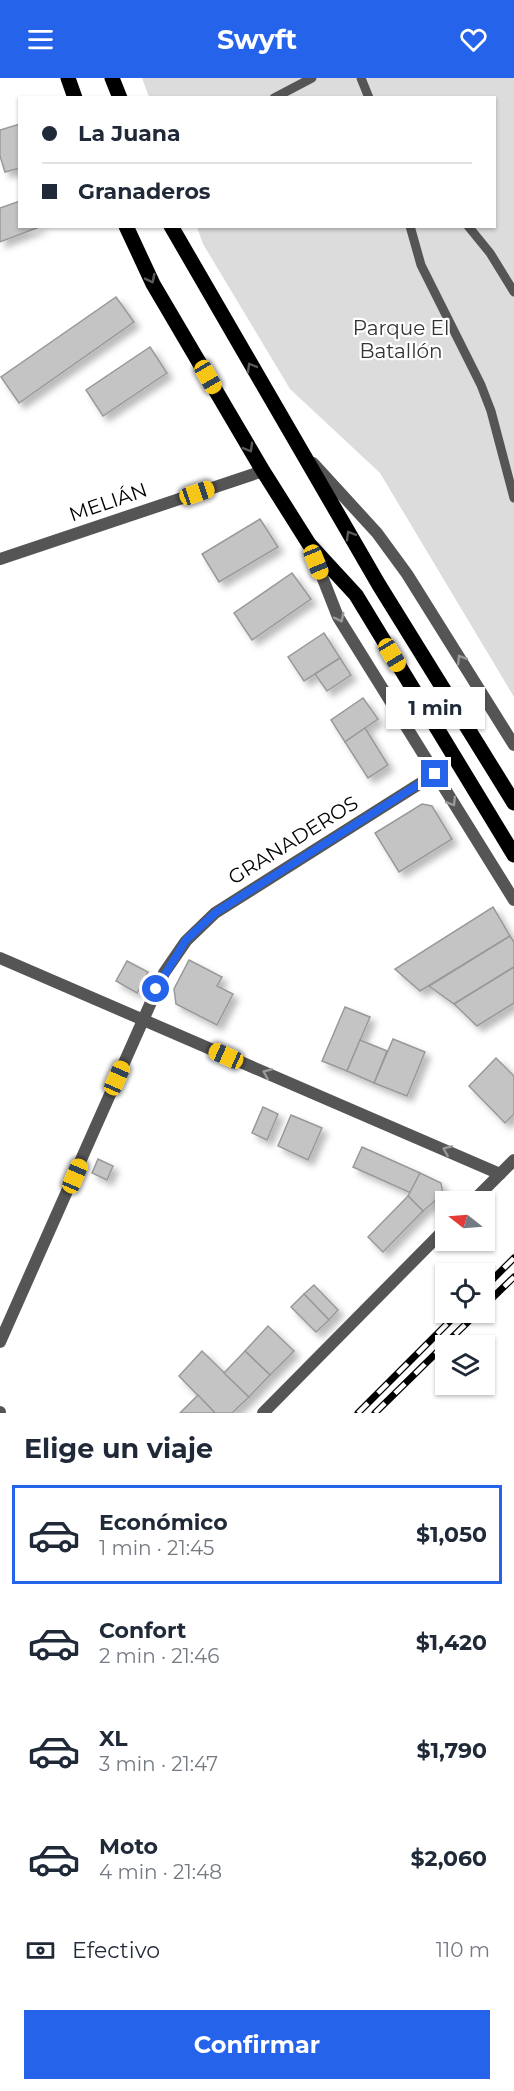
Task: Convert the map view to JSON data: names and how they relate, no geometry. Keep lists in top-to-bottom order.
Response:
{
  "streets": {
    "street": ["MELIÁN", "GRANADEROS"]
  },
  "parks": ["Parque El Batallón"],
  "north": "left",
  "page": {
    "header": "Swyft",
    "banner": ["La Juana", "Granaderos"],
    "bubble": "1 min",
    "heading": "Elige un viaje",
    "list": [
      {
        "name": "Económico",
        "note": "1 min · 21:45",
        "value": "$1,050"
      },
      {
        "name": "Confort",
        "note": "2 min · 21:46",
        "value": "$1,420"
      },
      {
        "name": "XL",
        "note": "3 min · 21:47",
        "value": "$1,790"
      },
      {
        "name": "Moto",
        "note": "4 min · 21:48",
        "value": "$2,060"
      }
    ],
    "pay": ["Efectivo", "110 m"],
    "buttons": "Confirmar"
  }
}
